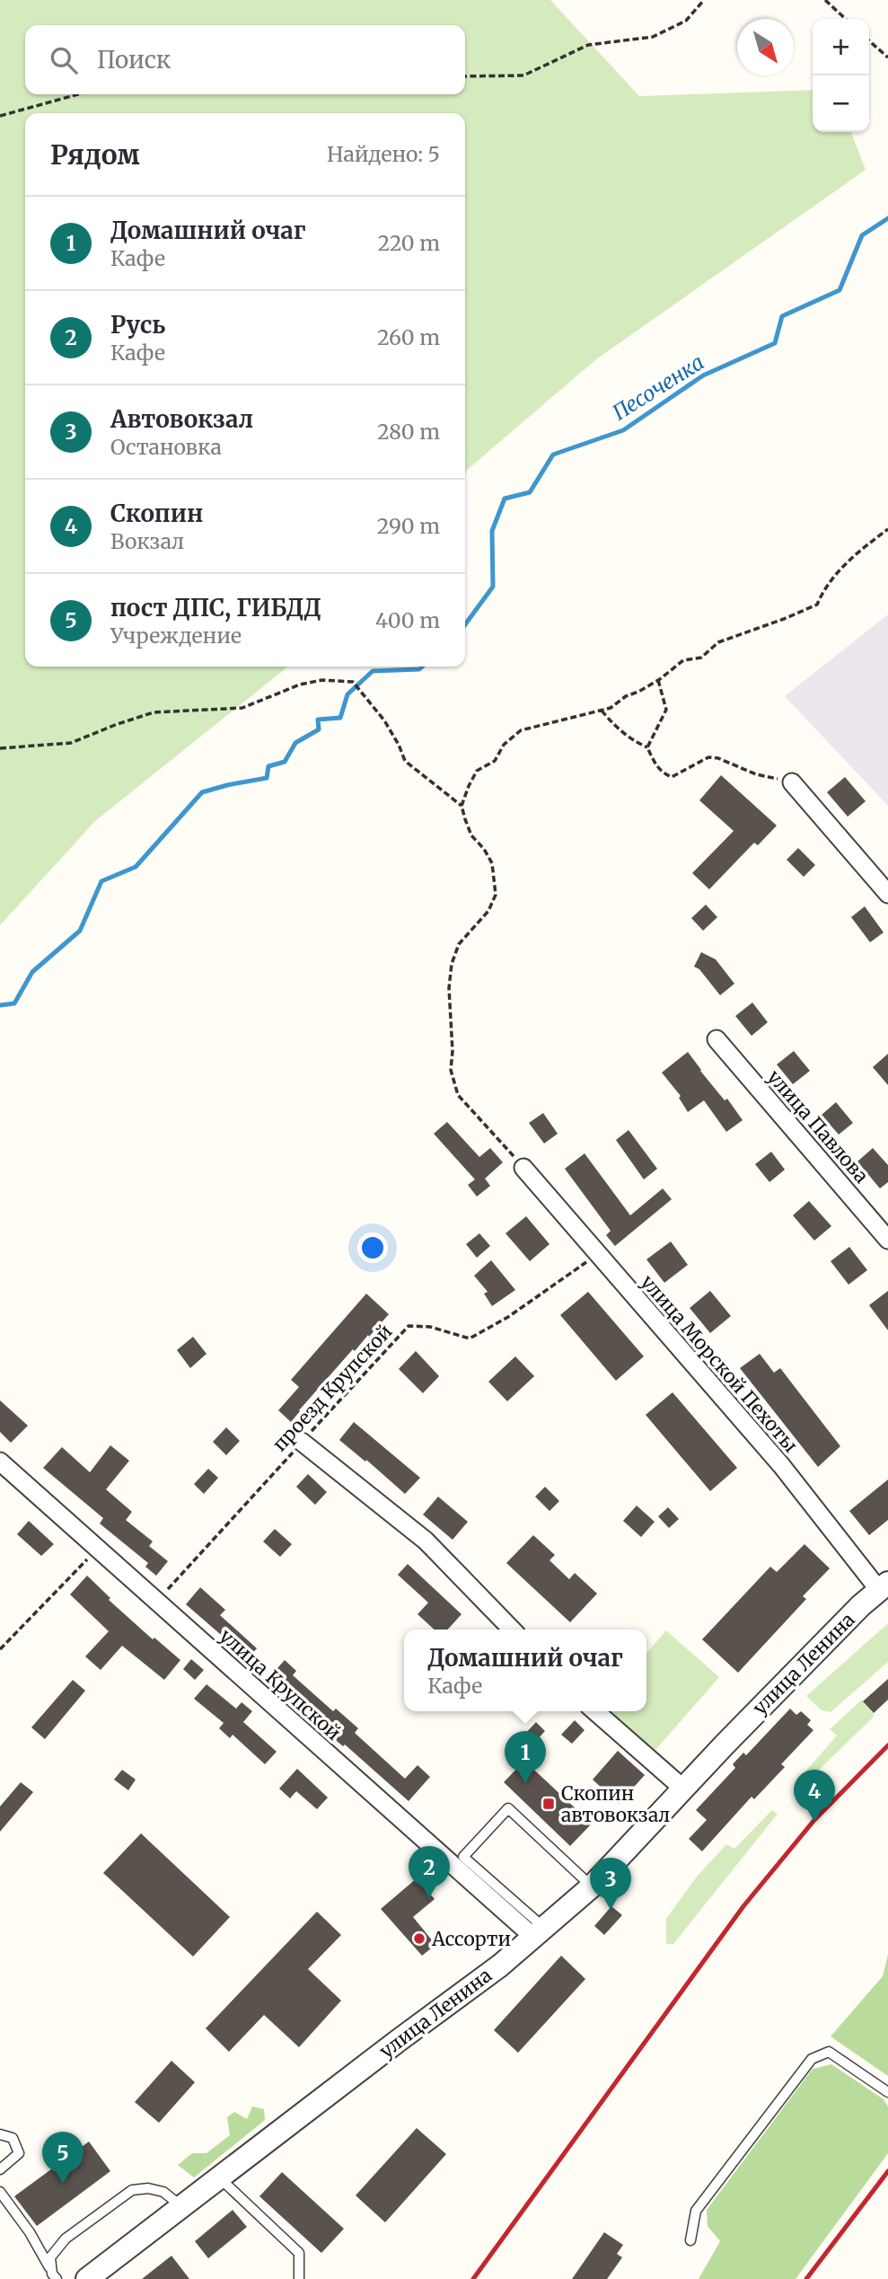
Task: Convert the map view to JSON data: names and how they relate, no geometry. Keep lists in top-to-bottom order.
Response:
{
  "streets": {
    "street": [
      "улица Павлова",
      "улица Морской Пехоты",
      "улица Ленина",
      "улица Крупской"
    ],
    "path": ["проезд Крупской"]
  },
  "crossings": [
    ["улица Морской Пехоты", "проезд Крупской"],
    ["улица Морской Пехоты", "улица Ленина"],
    ["проезд Крупской", "улица Крупской"],
    ["улица Ленина", "улица Крупской"]
  ],
  "water": ["Песоченка"],
  "places": {
    "transit": ["Скопин автовокзал"],
    "other": ["Ассорти"]
  },
  "north": "bottom right",
  "page": {
    "map_buttons": ["+", "−"],
    "search": "Поиск",
    "heading": ["Рядом", "Найдено: 5"],
    "list": [
      {
        "mark": "1",
        "name": "Домашний очаг",
        "note": "Кафе",
        "value": "220 m"
      },
      {
        "mark": "2",
        "name": "Русь",
        "note": "Кафе",
        "value": "260 m"
      },
      {
        "mark": "3",
        "name": "Автовокзал",
        "note": "Остановка",
        "value": "280 m"
      },
      {
        "mark": "4",
        "name": "Скопин",
        "note": "Вокзал",
        "value": "290 m"
      },
      {
        "mark": "5",
        "name": "пост ДПС, ГИБДД",
        "note": "Учреждение",
        "value": "400 m"
      }
    ],
    "popup": ["Домашний очаг", "Кафе"],
    "pins": [
      "1",
      "4",
      "2",
      "3",
      "5"
    ]
  }
}
